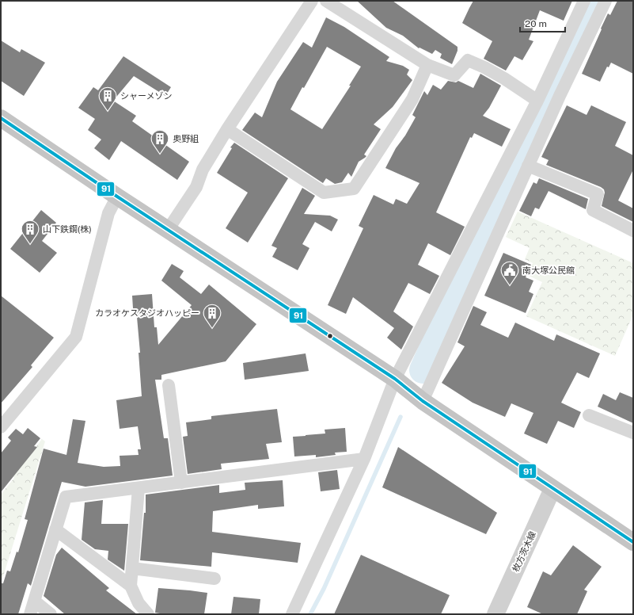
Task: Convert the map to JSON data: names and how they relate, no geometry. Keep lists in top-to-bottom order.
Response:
{
  "streets": {
    "main road": ["枚方茨木線"]
  },
  "places": {
    "building": [
      "シャーメゾン",
      "奥野組",
      "山下鉄鋼(株)",
      "カラオケスタジオハッピー"
    ],
    "public building": ["南大塚公民館"]
  },
  "lines": ["transit line 91"],
  "scale_bar": "20 m"
}
